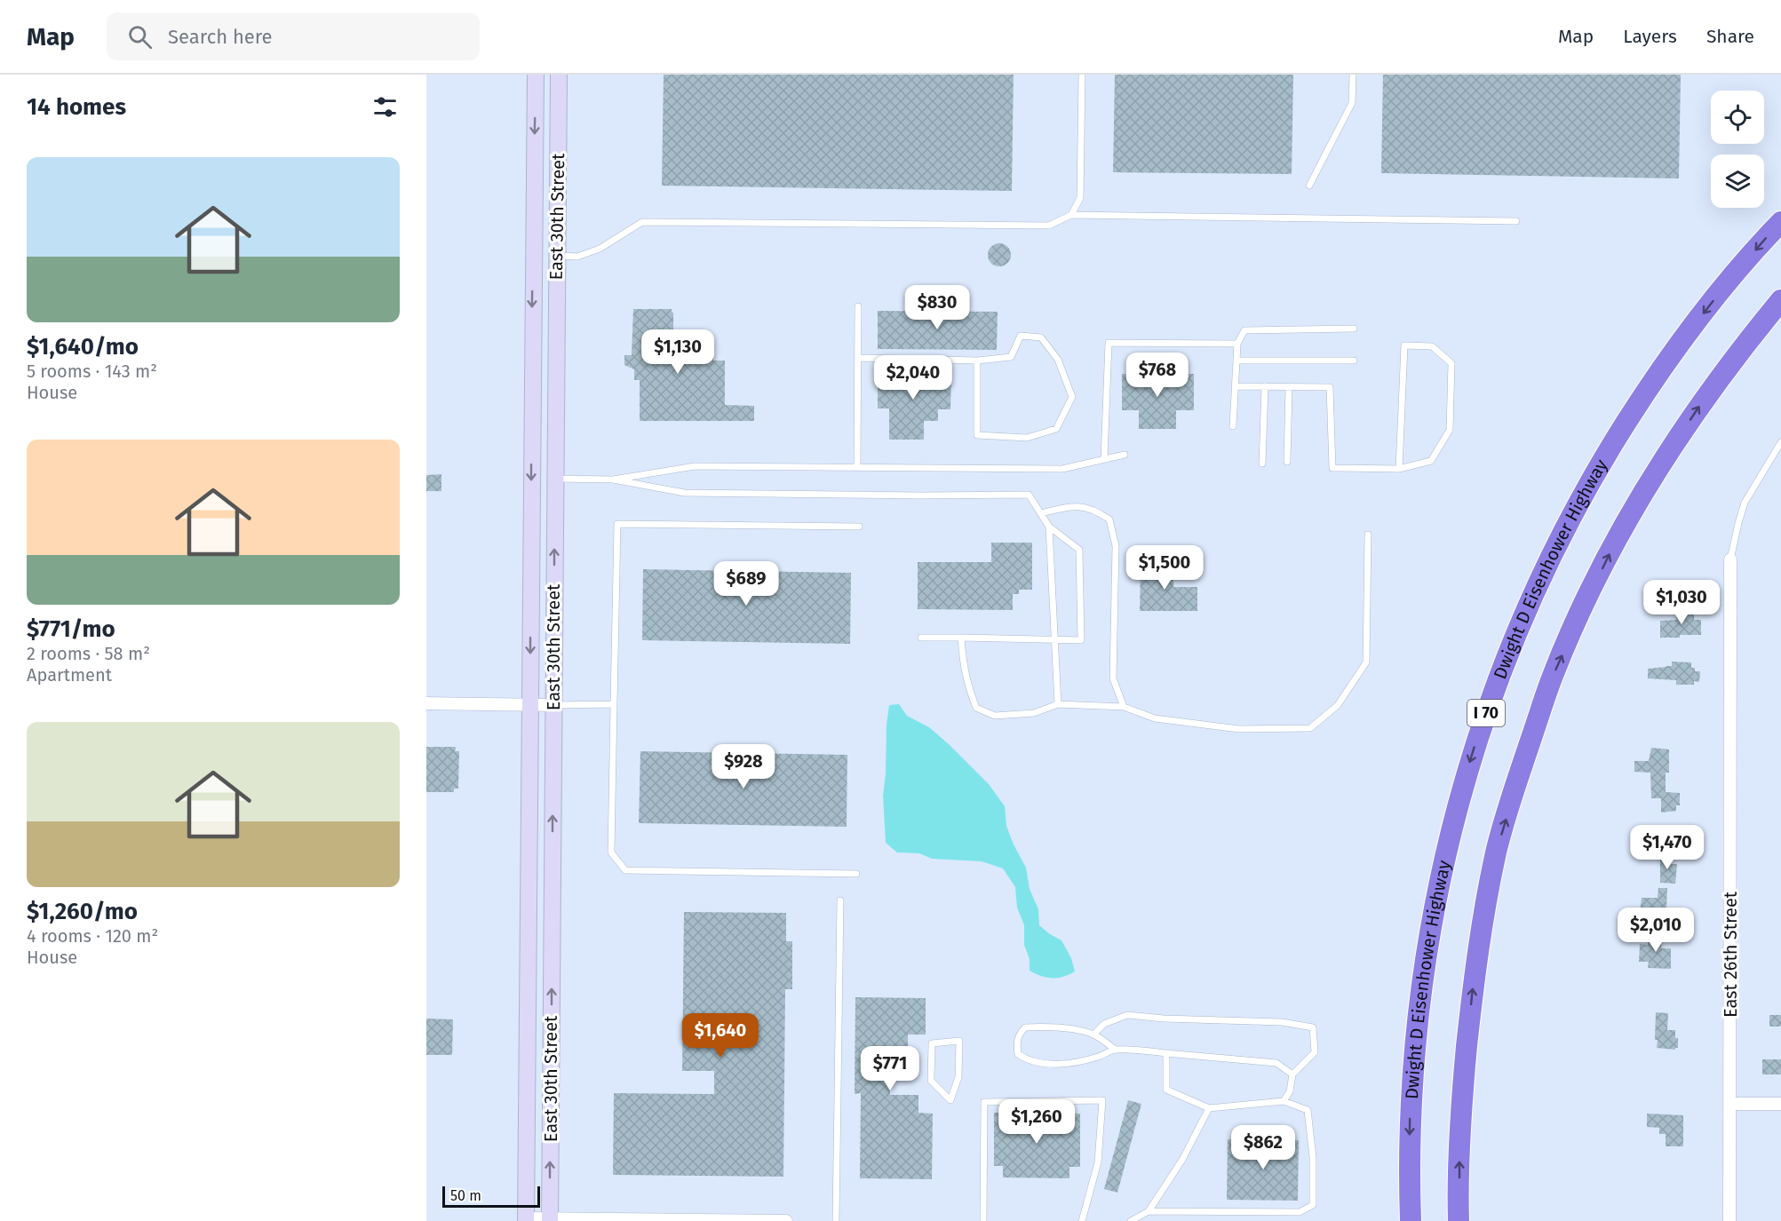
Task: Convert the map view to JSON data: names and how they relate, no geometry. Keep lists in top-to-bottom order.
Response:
{
  "streets": {
    "highway": ["Dwight D Eisenhower Highway", "I 70"],
    "main road": ["East 30th Street"],
    "street": ["East 26th Street"]
  },
  "scale_bar": "50 m",
  "page": {
    "header": "Map",
    "search": "Search here",
    "nav": ["Map", "Layers", "Share"],
    "heading": "14 homes",
    "list": [
      {
        "name": "$1,640/mo",
        "note": "5 rooms · 143 m² · House"
      },
      {
        "name": "$771/mo",
        "note": "2 rooms · 58 m² · Apartment"
      },
      {
        "name": "$1,260/mo",
        "note": "4 rooms · 120 m² · House"
      }
    ],
    "price": [
      "$830",
      "$1,130",
      "$768",
      "$2,040",
      "$1,500",
      "$689",
      "$1,030",
      "$928",
      "$1,470",
      "$2,010",
      "$1,640",
      "$771",
      "$1,260",
      "$862"
    ],
    "scale": "50 m"
  }
}
